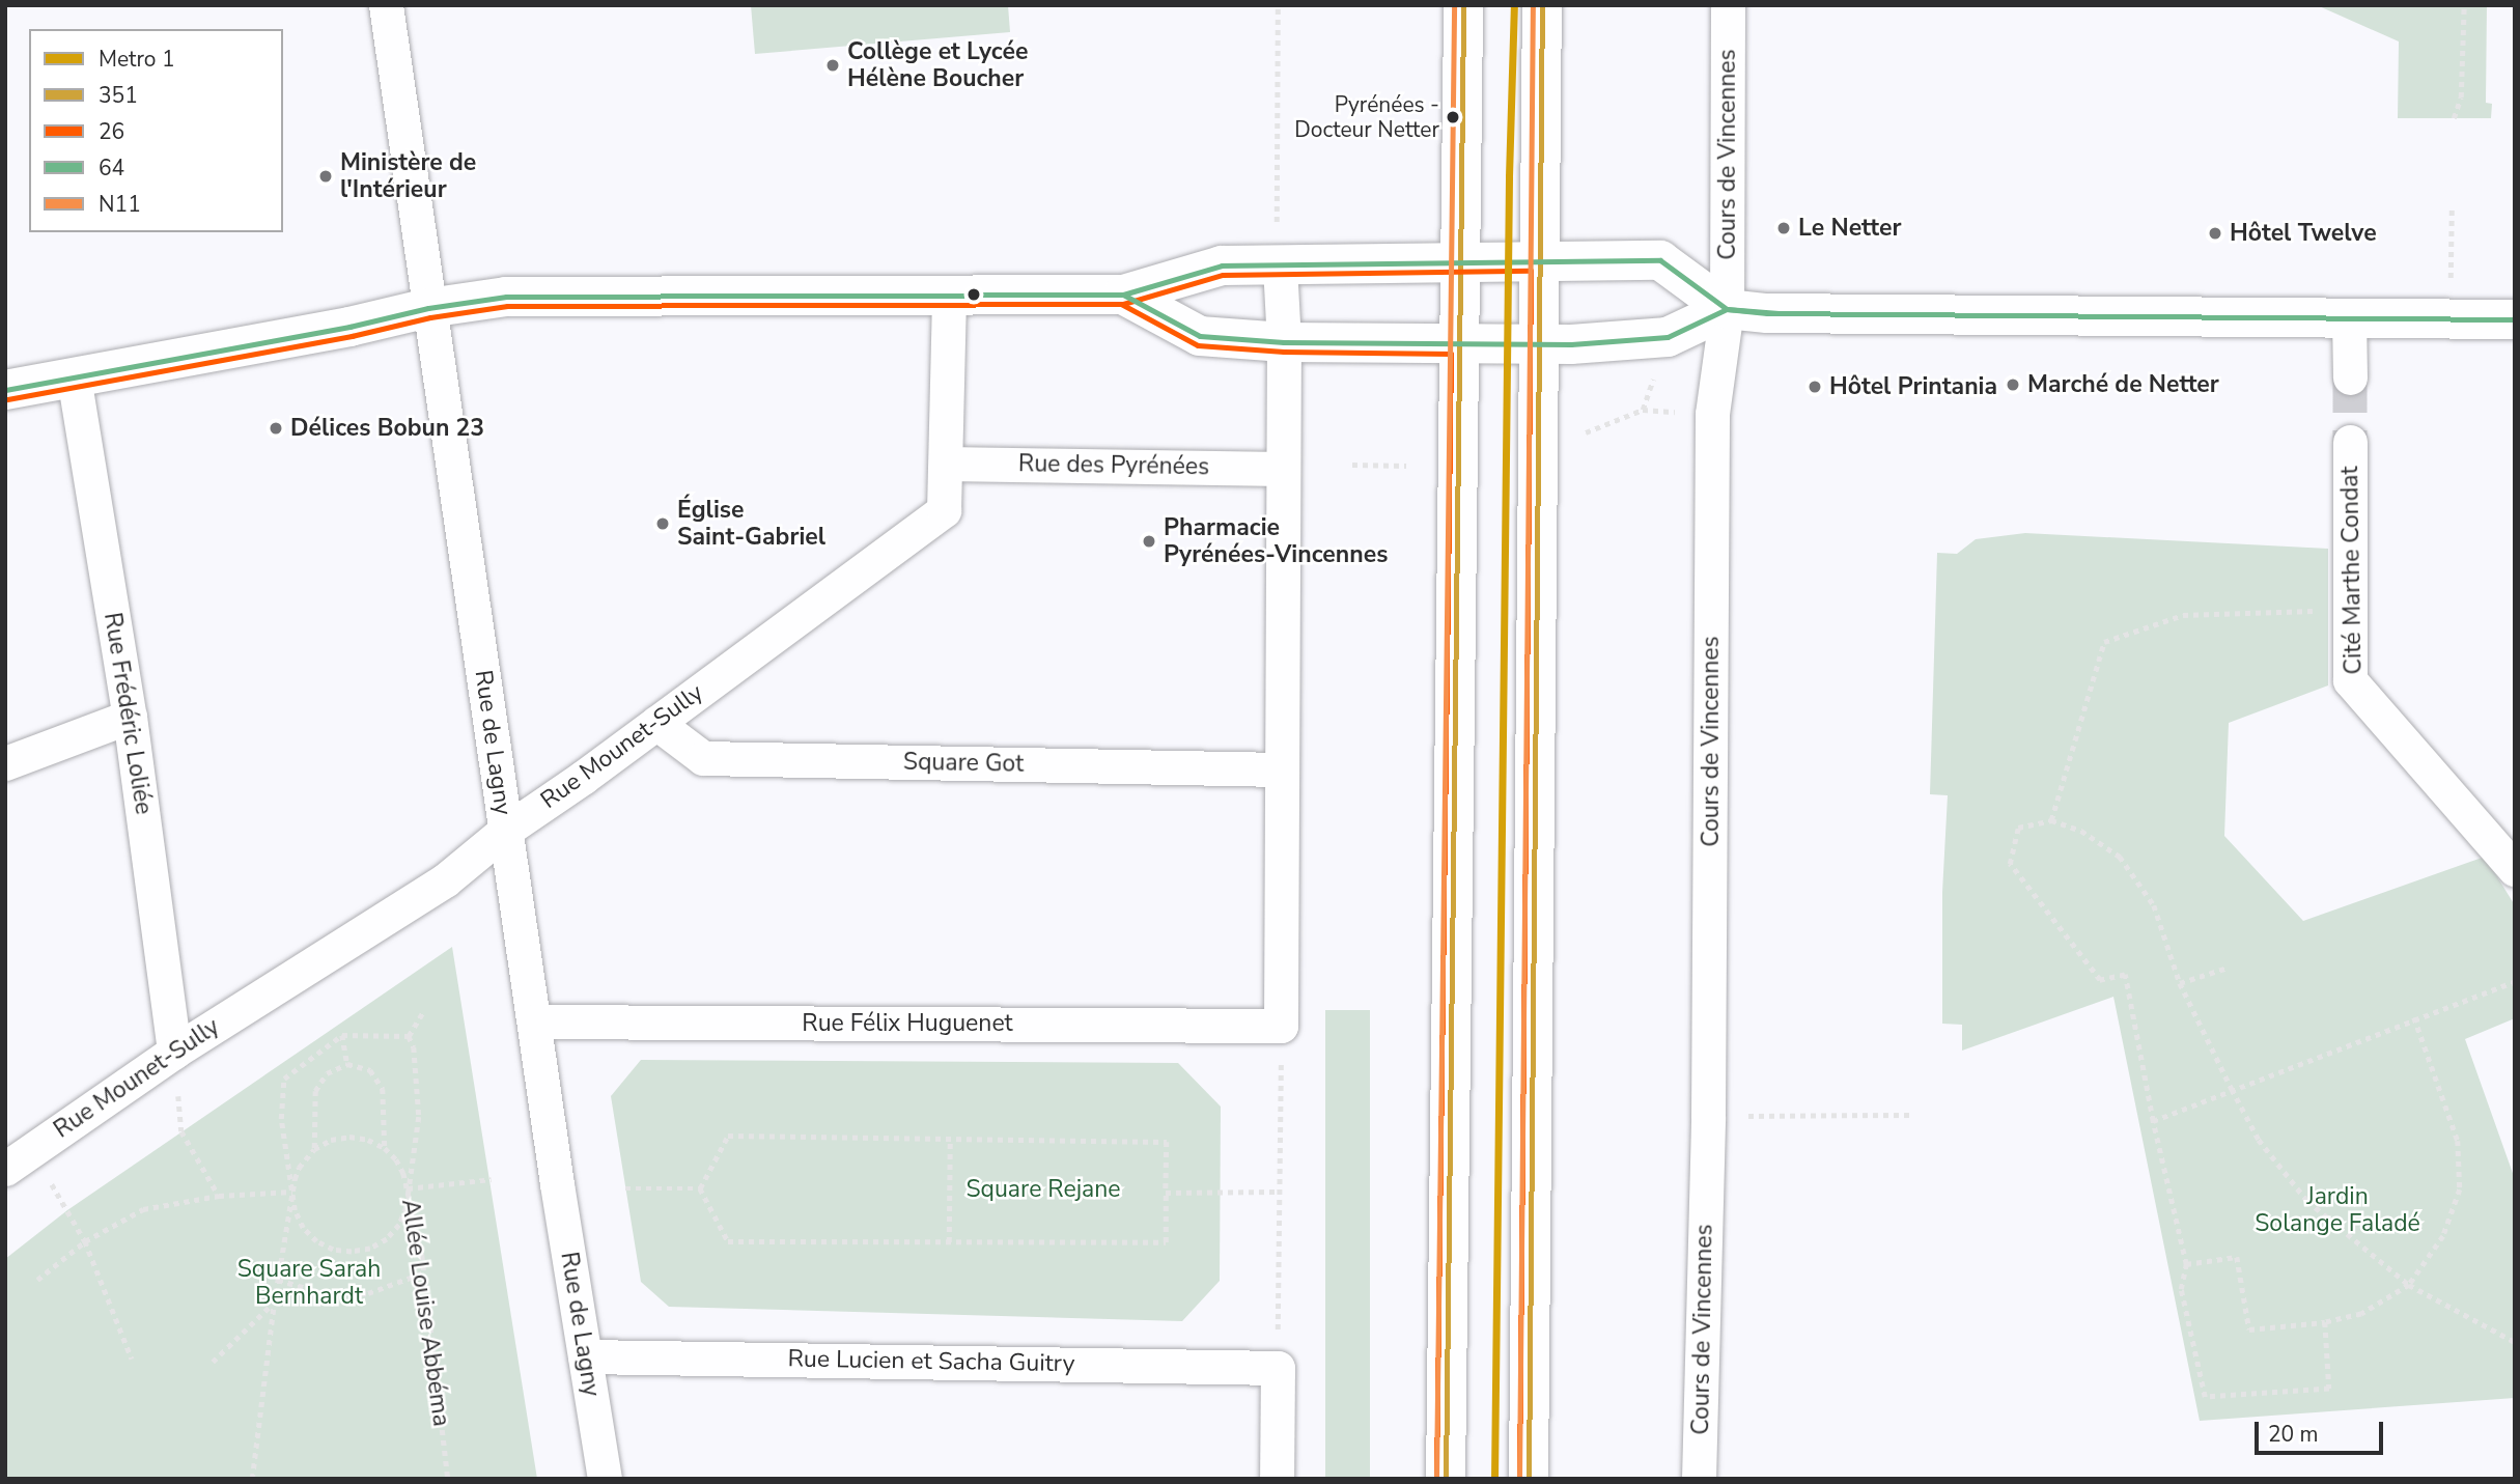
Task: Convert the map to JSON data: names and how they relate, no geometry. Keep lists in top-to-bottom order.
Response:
{
  "streets": {
    "street": [
      "Cours de Vincennes",
      "Rue des Pyrénées",
      "Cité Marthe Condat",
      "Rue Frédéric Loliée",
      "Rue de Lagny",
      "Rue Mounet-Sully",
      "Square Got",
      "Rue Félix Huguenet",
      "Rue Lucien et Sacha Guitry"
    ],
    "path": ["Allée Louise Abbéma"]
  },
  "crossings": [
    ["Rue des Pyrénées", "Rue Mounet-Sully"],
    ["Rue Frédéric Loliée", "Rue Mounet-Sully"],
    ["Rue de Lagny", "Rue Mounet-Sully"],
    ["Rue de Lagny", "Rue Félix Huguenet"],
    ["Rue de Lagny", "Rue Lucien et Sacha Guitry"],
    ["Rue Mounet-Sully", "Square Got"]
  ],
  "parks": ["Square Rejane", "Jardin Solange Faladé", "Square Sarah Bernhardt"],
  "places": [
    "Collège et Lycée Hélène Boucher",
    "Pyrénées - Docteur Netter",
    "Ministère de l'Intérieur",
    "Le Netter",
    "Hôtel Twelve",
    "Marché de Netter",
    "Hôtel Printania",
    "Délices Bobun 23",
    "Église Saint-Gabriel",
    "Pharmacie Pyrénées-Vincennes"
  ],
  "lines": [
    "metro line 1",
    "transit line 351",
    "transit line N11",
    "transit line 64",
    "transit line 26"
  ],
  "legend": [
    "Metro 1",
    "351",
    "26",
    "64",
    "N11"
  ],
  "scale_bar": "20 m"
}
